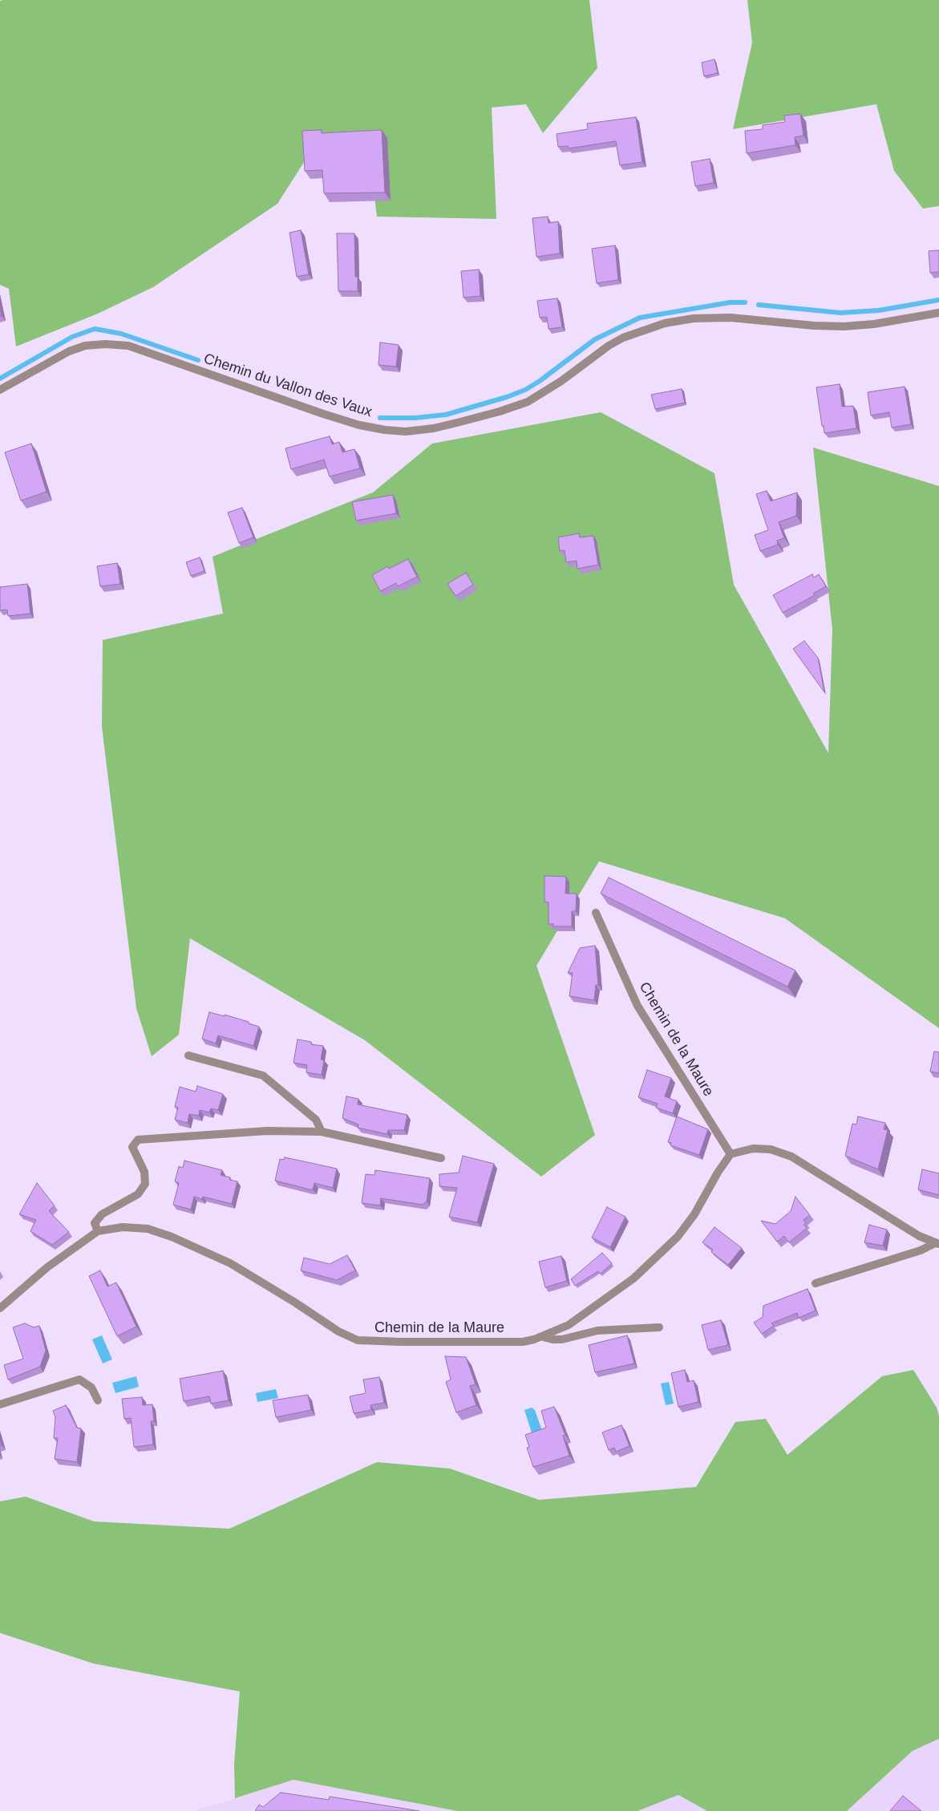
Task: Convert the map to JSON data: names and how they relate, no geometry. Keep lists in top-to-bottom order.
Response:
{
  "streets": {
    "street": ["Chemin du Vallon des Vaux", "Chemin de la Maure"]
  }
}
